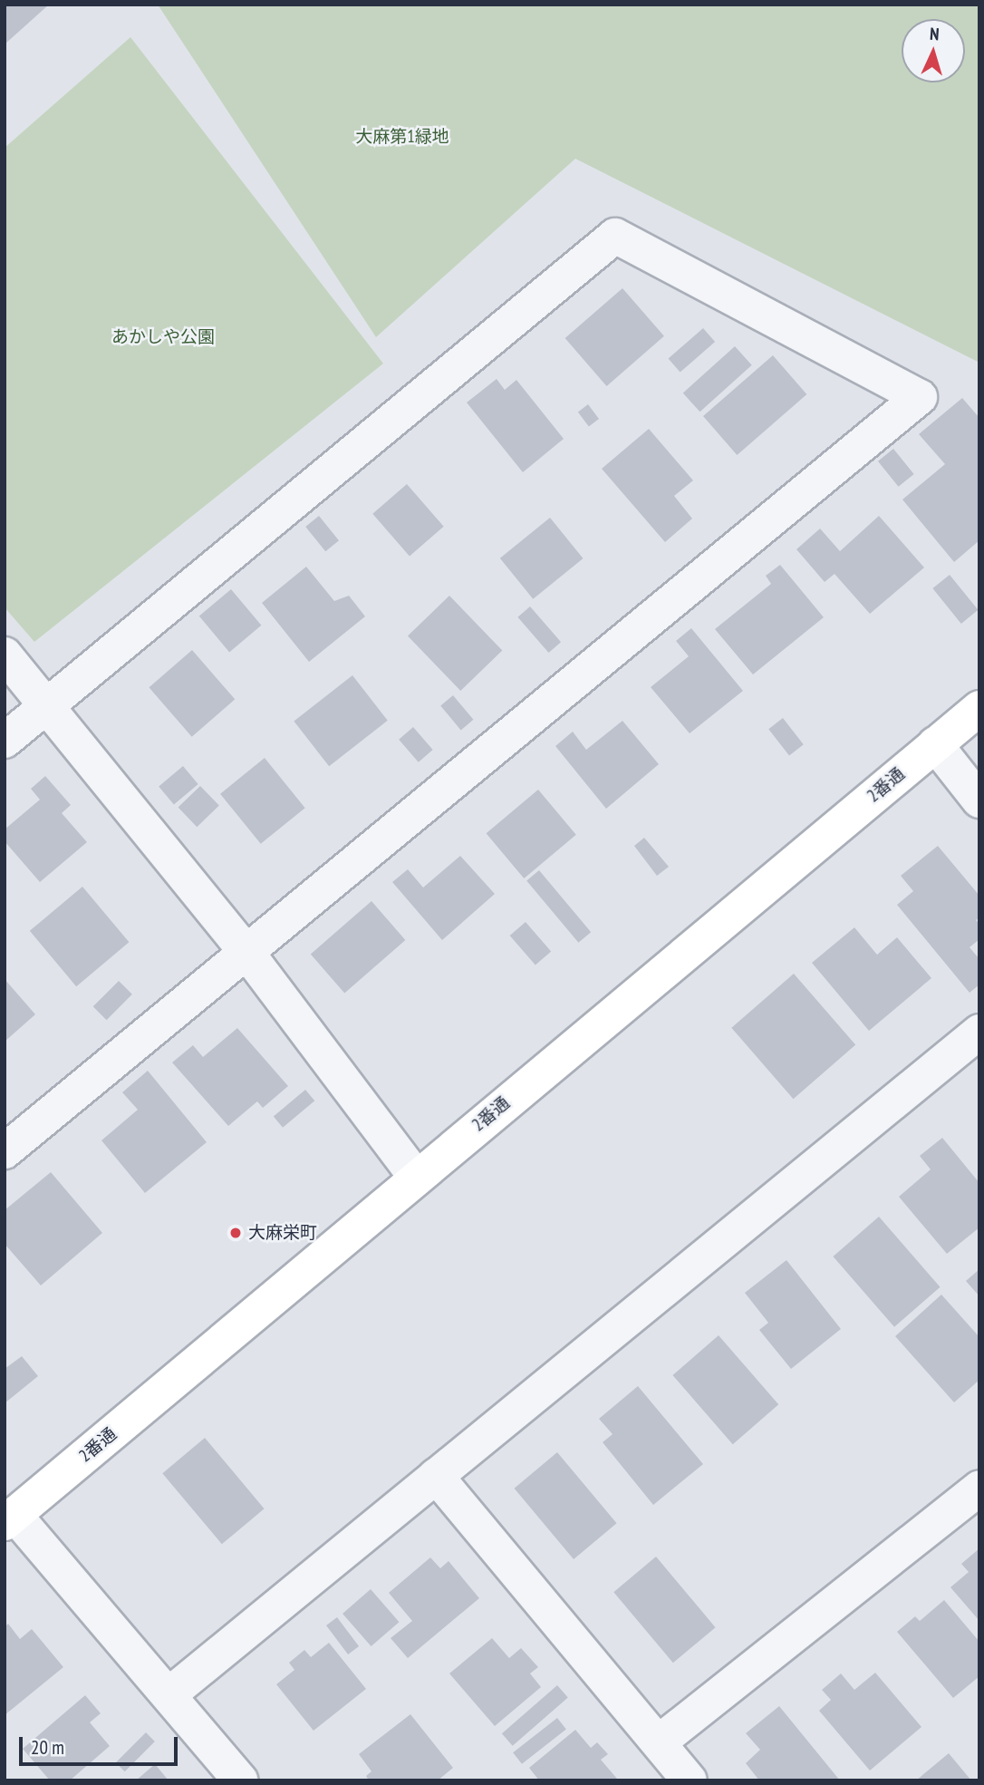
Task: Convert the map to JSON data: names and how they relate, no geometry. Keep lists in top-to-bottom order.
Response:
{
  "streets": {
    "main road": ["2番通"]
  },
  "parks": ["大麻第1緑地", "あかしや公園"],
  "places": ["大麻栄町"],
  "scale_bar": "20 m",
  "north": "top"
}
